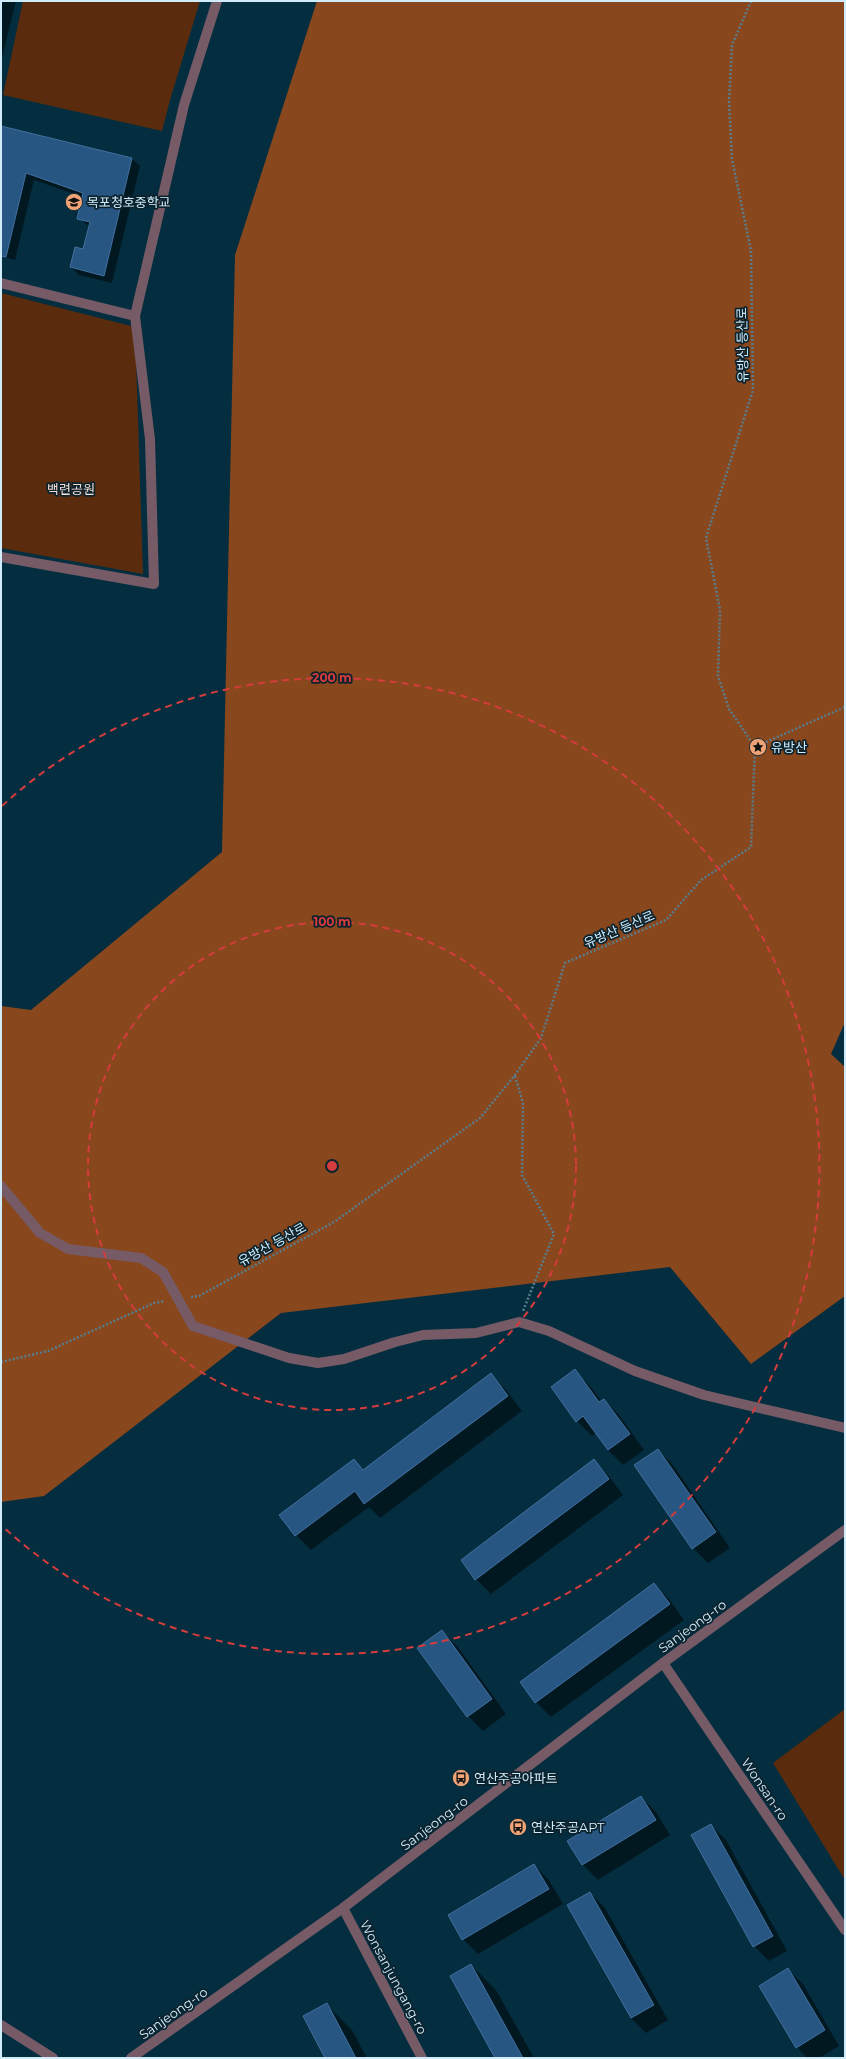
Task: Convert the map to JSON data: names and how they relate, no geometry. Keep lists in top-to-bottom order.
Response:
{
  "streets": {
    "street": ["Sanjeong-ro", "Wonsan-ro", "Wonsanjungang-ro"],
    "path": ["유방산 등산로"]
  },
  "crossings": [
    ["Sanjeong-ro", "Wonsan-ro"],
    ["Sanjeong-ro", "Wonsanjungang-ro"]
  ],
  "parks": ["백련공원"],
  "places": {
    "school or university": ["목포청호중학교"],
    "place": ["유방산"],
    "bus stop": ["연산주공아파트", "연산주공APT"]
  },
  "rings": ["200 m", "100 m"]
}
